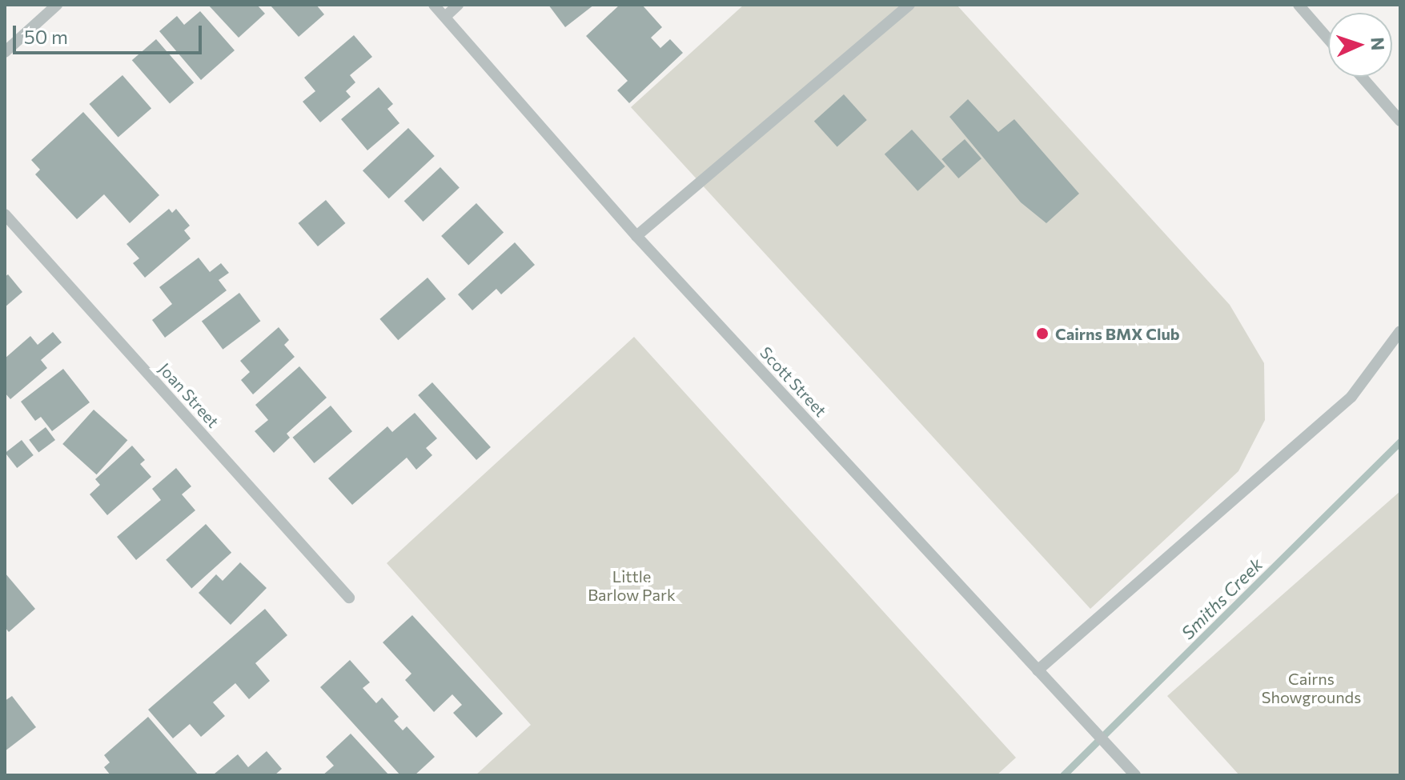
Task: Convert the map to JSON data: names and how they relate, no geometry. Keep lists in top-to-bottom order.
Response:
{
  "streets": {
    "street": ["Scott Street", "Joan Street"]
  },
  "water": ["Smiths Creek"],
  "parks": ["Little Barlow Park", "Cairns Showgrounds"],
  "places": ["Cairns BMX Club"],
  "scale_bar": "50 m",
  "north": "right"
}
